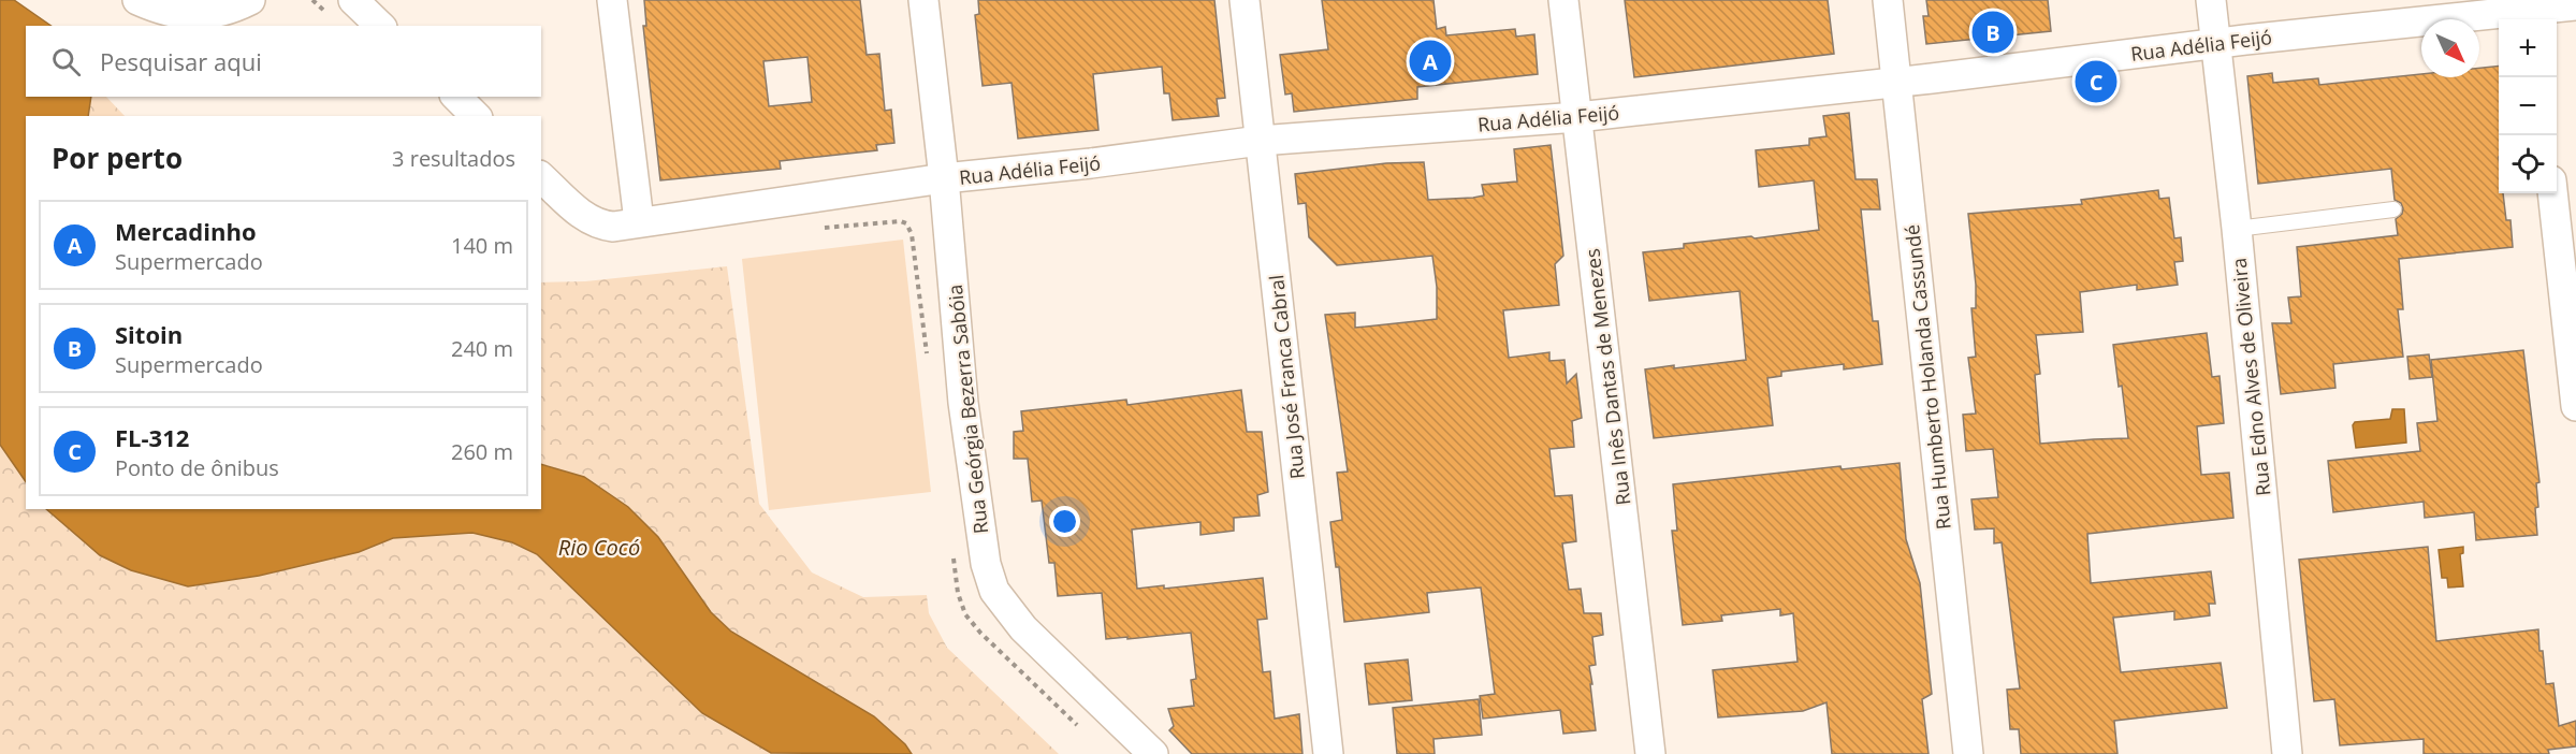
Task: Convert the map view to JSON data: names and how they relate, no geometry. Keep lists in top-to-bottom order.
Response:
{
  "streets": {
    "street": [
      "Rua Adélia Feijó",
      "Rua José Franca Cabral",
      "Rua Inês Dantas de Menezes",
      "Rua Humberto Holanda Cassundé",
      "Rua Edno Alves de Oliveira",
      "Rua Geórgia Bezerra Sabóia"
    ]
  },
  "crossings": [
    ["Rua Adélia Feijó", "Rua José Franca Cabral"],
    ["Rua Adélia Feijó", "Rua Inês Dantas de Menezes"],
    ["Rua Adélia Feijó", "Rua Humberto Holanda Cassundé"],
    ["Rua Adélia Feijó", "Rua Edno Alves de Oliveira"],
    ["Rua Adélia Feijó", "Rua Geórgia Bezerra Sabóia"]
  ],
  "water": ["Rio Cocó"],
  "north": "bottom right",
  "page": {
    "pins": ["B", "A", "C"],
    "map_buttons": ["+", "−"],
    "search": "Pesquisar aqui",
    "heading": ["Por perto", "3 resultados"],
    "list": [
      {
        "mark": "A",
        "name": "Mercadinho",
        "note": "Supermercado",
        "value": "140 m"
      },
      {
        "mark": "B",
        "name": "Sitoin",
        "note": "Supermercado",
        "value": "240 m"
      },
      {
        "mark": "C",
        "name": "FL-312",
        "note": "Ponto de ônibus",
        "value": "260 m"
      }
    ]
  }
}
